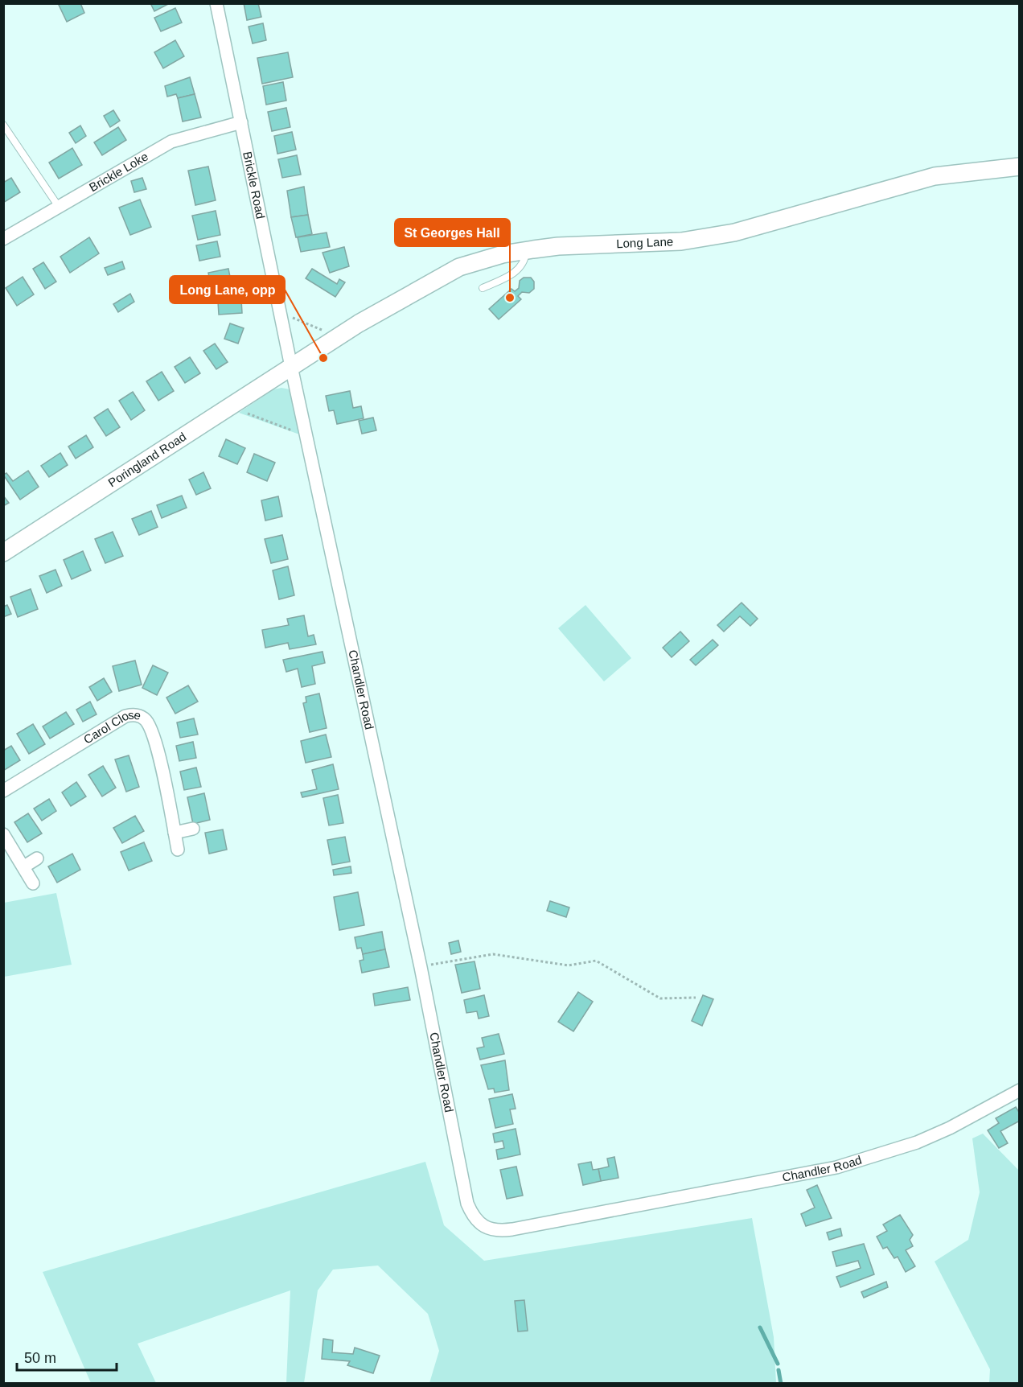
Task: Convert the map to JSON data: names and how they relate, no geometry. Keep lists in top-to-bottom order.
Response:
{
  "streets": {
    "street": [
      "Brickle Loke",
      "Brickle Road",
      "Long Lane",
      "Poringland Road",
      "Chandler Road",
      "Carol Close"
    ]
  },
  "crossings": [
    ["Brickle Loke", "Brickle Road"],
    ["Brickle Road", "Long Lane"],
    ["Brickle Road", "Poringland Road"],
    ["Brickle Road", "Chandler Road"],
    ["Long Lane", "Poringland Road"],
    ["Long Lane", "Chandler Road"],
    ["Poringland Road", "Chandler Road"]
  ],
  "places": ["St Georges Hall", "Long Lane, opp"],
  "scale_bar": "50 m"
}
